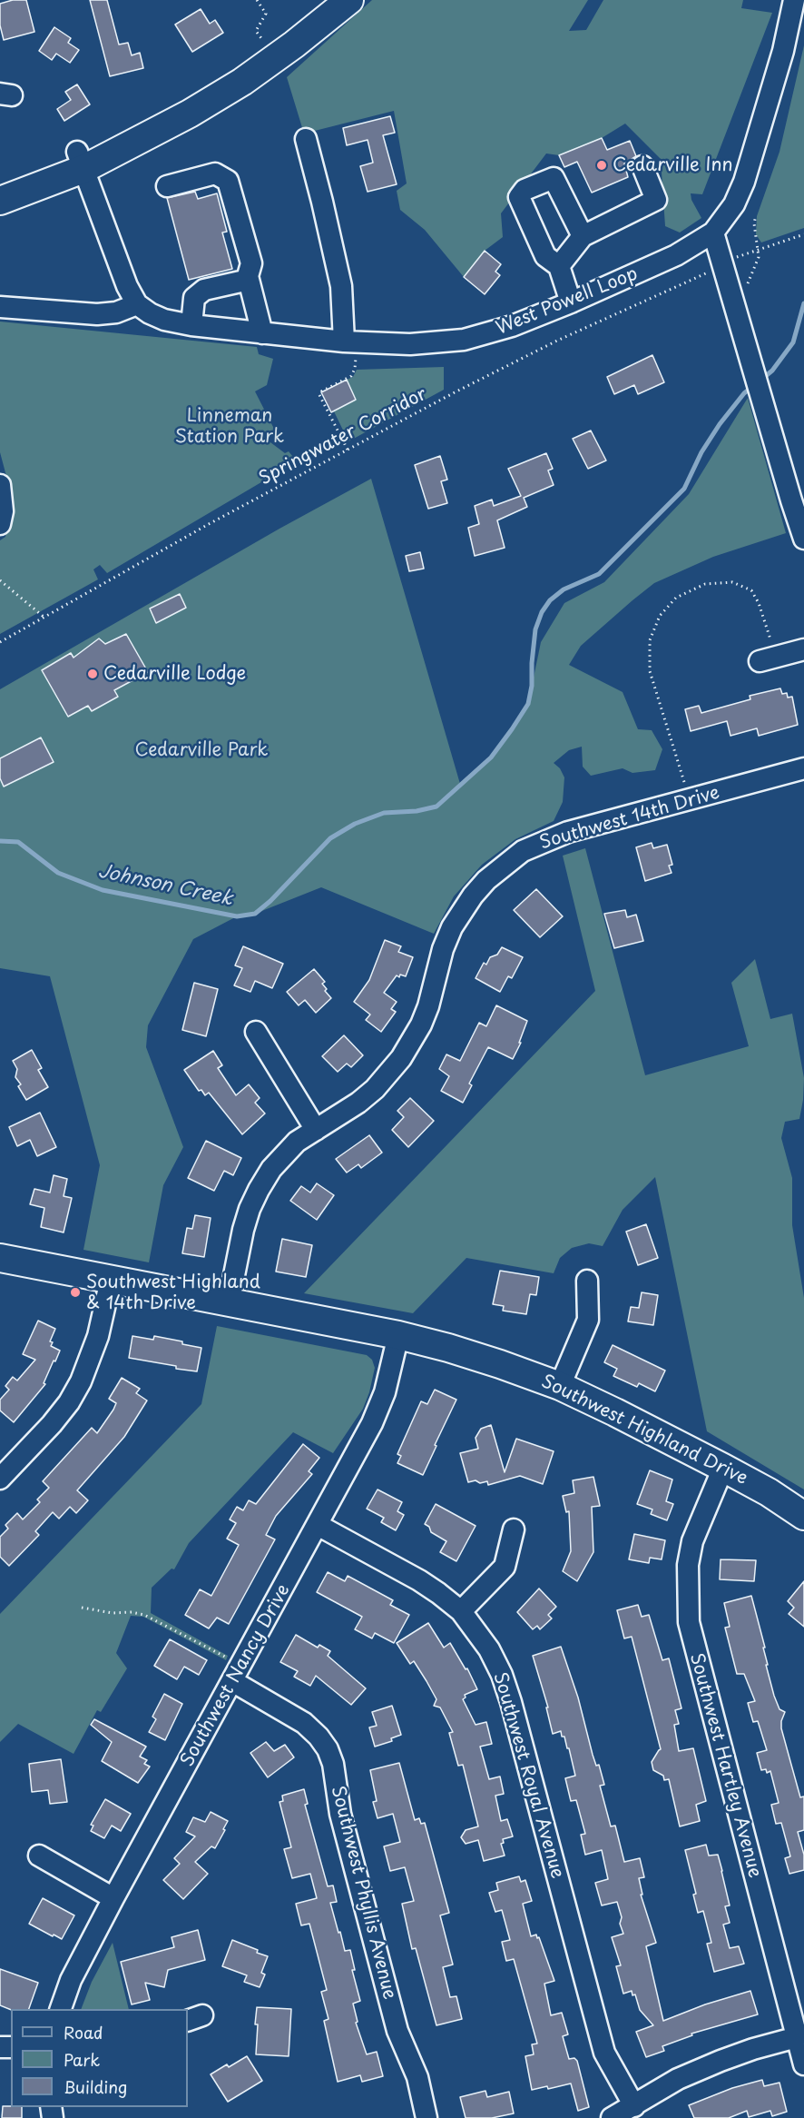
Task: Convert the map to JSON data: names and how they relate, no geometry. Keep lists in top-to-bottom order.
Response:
{
  "streets": {
    "main road": ["Southwest Highland Drive"],
    "street": [
      "West Powell Loop",
      "Southwest 14th Drive",
      "Southwest Nancy Drive",
      "Southwest Hartley Avenue",
      "Southwest Royal Avenue",
      "Southwest Phyllis Avenue"
    ],
    "path": ["Springwater Corridor"]
  },
  "crossings": [
    ["Southwest 14th Drive", "Southwest Highland Drive"],
    ["Southwest Highland Drive", "Southwest Nancy Drive"],
    ["Southwest Highland Drive", "Southwest Hartley Avenue"],
    ["Southwest Nancy Drive", "Southwest Royal Avenue"],
    ["Southwest Nancy Drive", "Southwest Phyllis Avenue"]
  ],
  "water": ["Johnson Creek"],
  "parks": ["Linneman Station Park", "Cedarville Park"],
  "places": ["Cedarville Inn", "Cedarville Lodge", "Southwest Highland & 14th Drive"],
  "legend": ["Road", "Park", "Building"]
}
